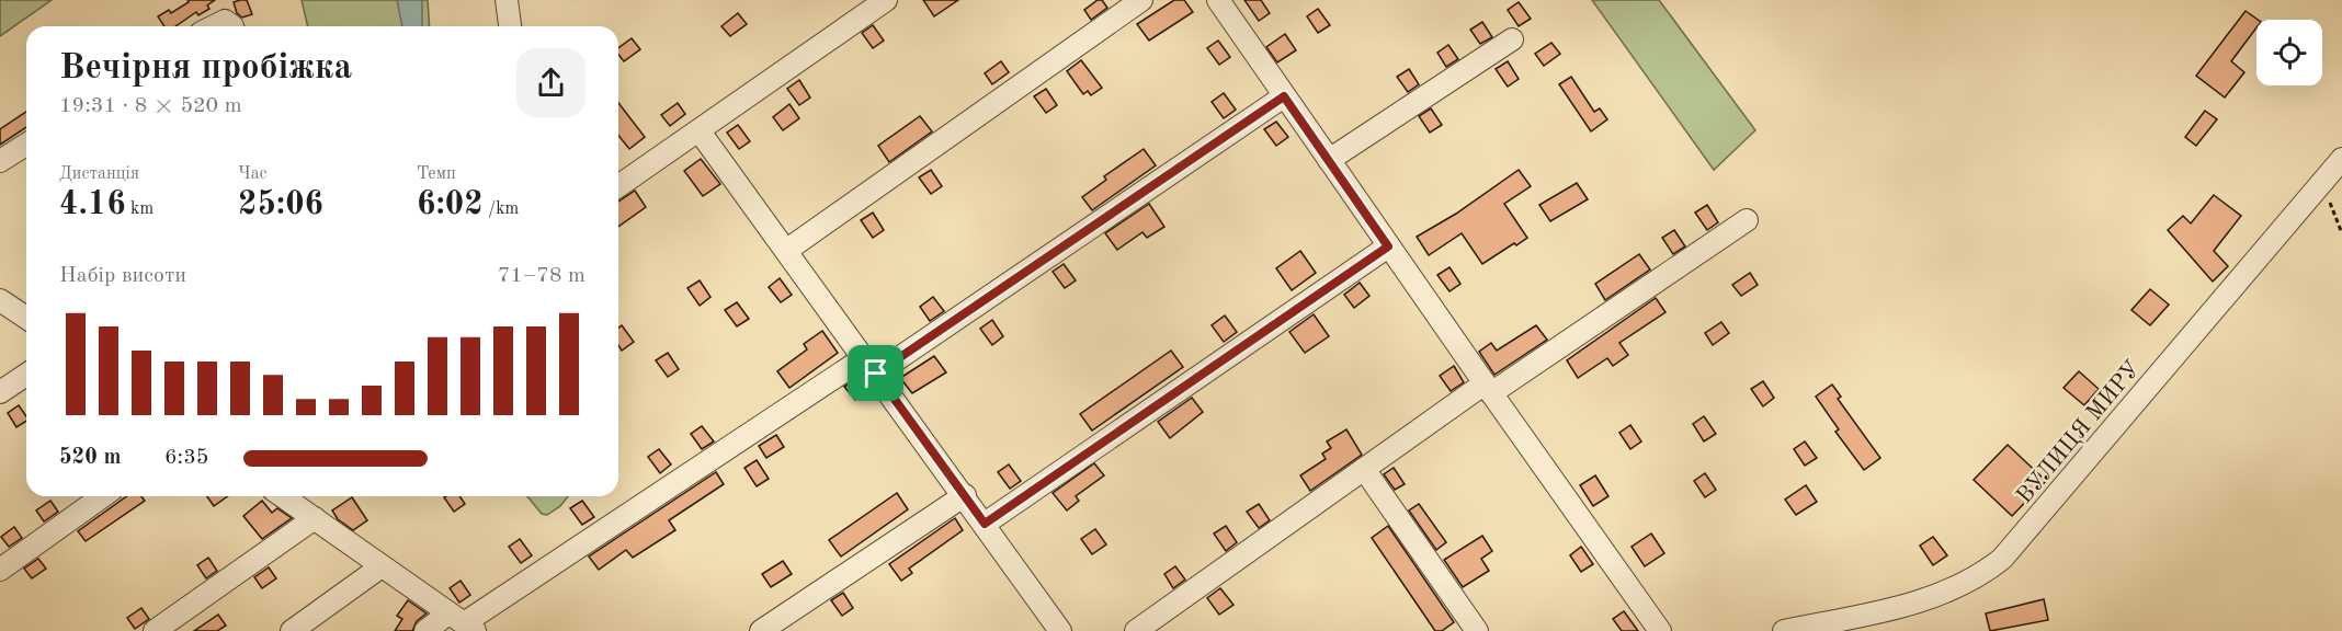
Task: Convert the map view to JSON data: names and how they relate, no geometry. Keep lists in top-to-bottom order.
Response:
{
  "streets": {
    "street": ["ВУЛИЦЯ МИРУ"]
  },
  "page": {
    "heading": ["Вечірня пробіжка", "19:31 · 8 × 520 m"],
    "stats": [
      ["Дистанція", "4.16 km"],
      ["Час", "25:06"],
      ["Темп", "6:02 /km"]
    ],
    "chart": ["Набір висоти", "71–78 m"],
    "list": [
      {
        "name": "520 m",
        "note": "6:35"
      }
    ]
  }
}
